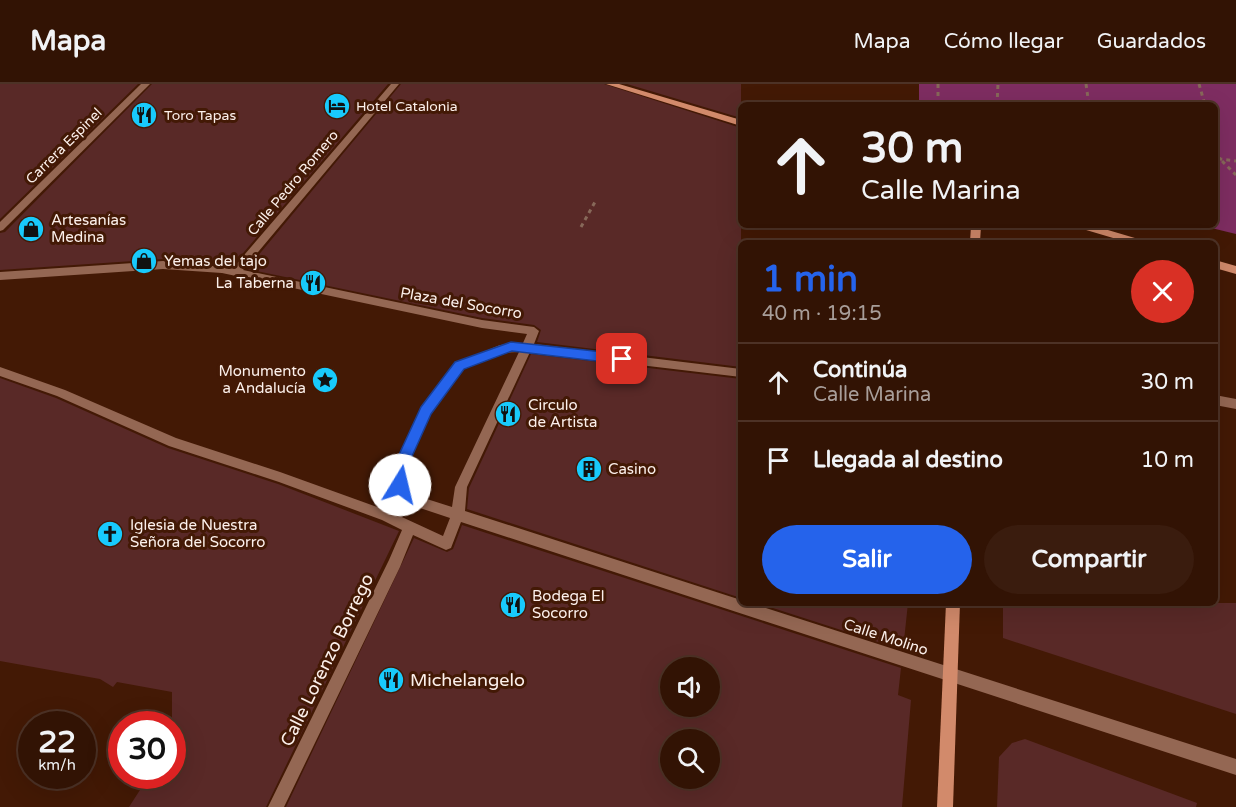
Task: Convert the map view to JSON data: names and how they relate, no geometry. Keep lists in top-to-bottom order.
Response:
{
  "streets": {
    "street": [
      "Carrera Espinel",
      "Calle Pedro Romero",
      "Plaza del Socorro",
      "Calle Molino",
      "Calle Lorenzo Borrego"
    ]
  },
  "crossings": [
    ["Calle Pedro Romero", "Plaza del Socorro"],
    ["Plaza del Socorro", "Calle Molino"]
  ],
  "places": {
    "hotel": ["Hotel Catalonia"],
    "restaurant": [
      "Toro Tapas",
      "La Taberna",
      "Circulo de Artista",
      "Bodega El Socorro",
      "Michelangelo"
    ],
    "shop": ["Artesanías Medina", "Yemas del tajo"],
    "place": ["Monumento a Andalucía"],
    "building": ["Casino"],
    "church": ["Iglesia de Nuestra Señora del Socorro"]
  },
  "page": {
    "header": "Mapa",
    "nav": ["Mapa", "Cómo llegar", "Guardados"],
    "turn": ["30 m", "Calle Marina"],
    "heading": ["1 min", "40 m · 19:15"],
    "list": [
      {
        "name": "Continúa",
        "note": "Calle Marina",
        "value": "30 m"
      },
      {
        "name": "Llegada al destino",
        "value": "10 m"
      }
    ],
    "buttons": ["Salir", "Compartir"],
    "speed": "22 km/h",
    "limit": "30"
  }
}
